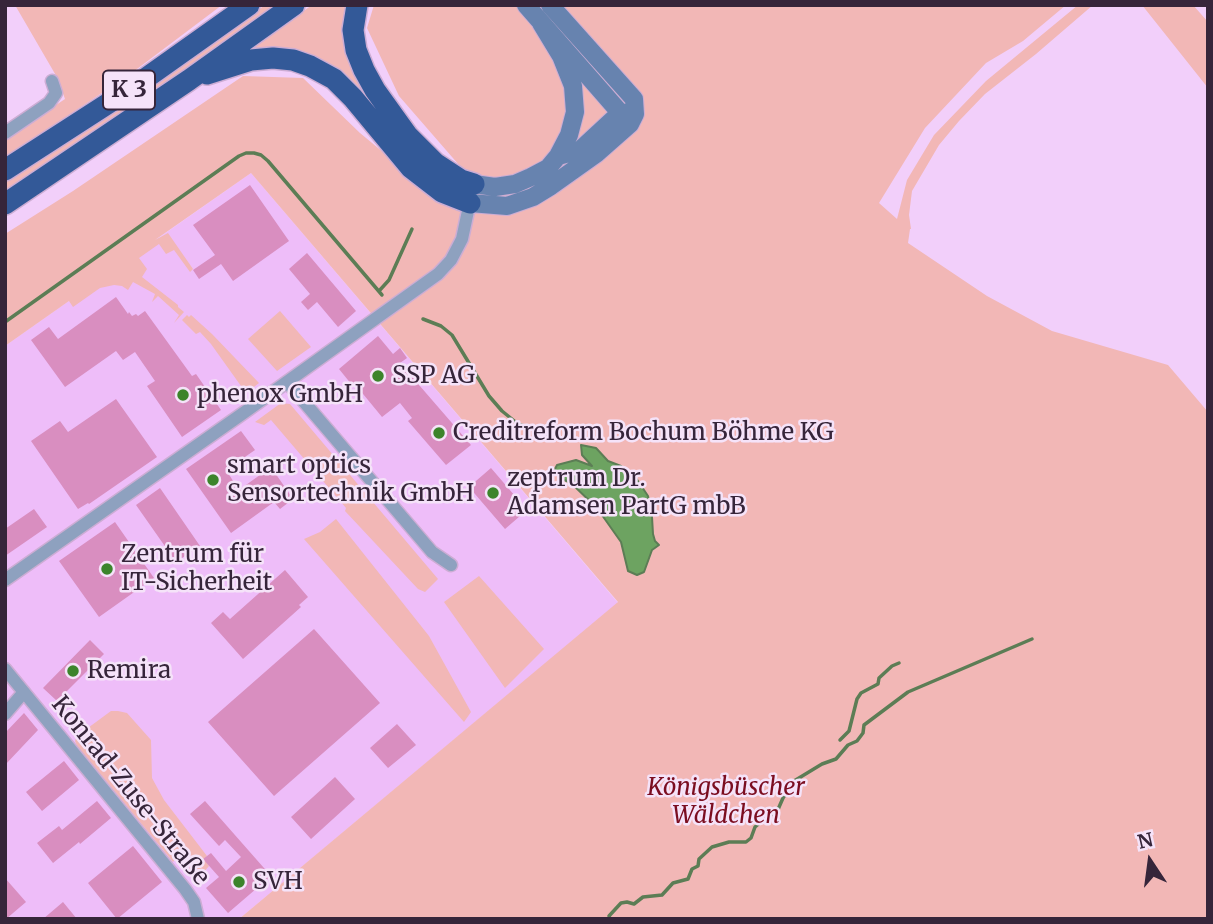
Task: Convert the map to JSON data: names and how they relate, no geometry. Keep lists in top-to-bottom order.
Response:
{
  "streets": {
    "highway": ["K 3"],
    "street": ["Konrad-Zuse-Straße"]
  },
  "parks": ["Königsbüscher Wäldchen"],
  "places": [
    "SSP AG",
    "phenox GmbH",
    "Creditreform Bochum Böhme KG",
    "smart optics Sensortechnik GmbH",
    "zeptrum Dr. Adamsen PartG mbB",
    "Zentrum für IT-Sicherheit",
    "Remira",
    "SVH"
  ],
  "north": "top"
}
